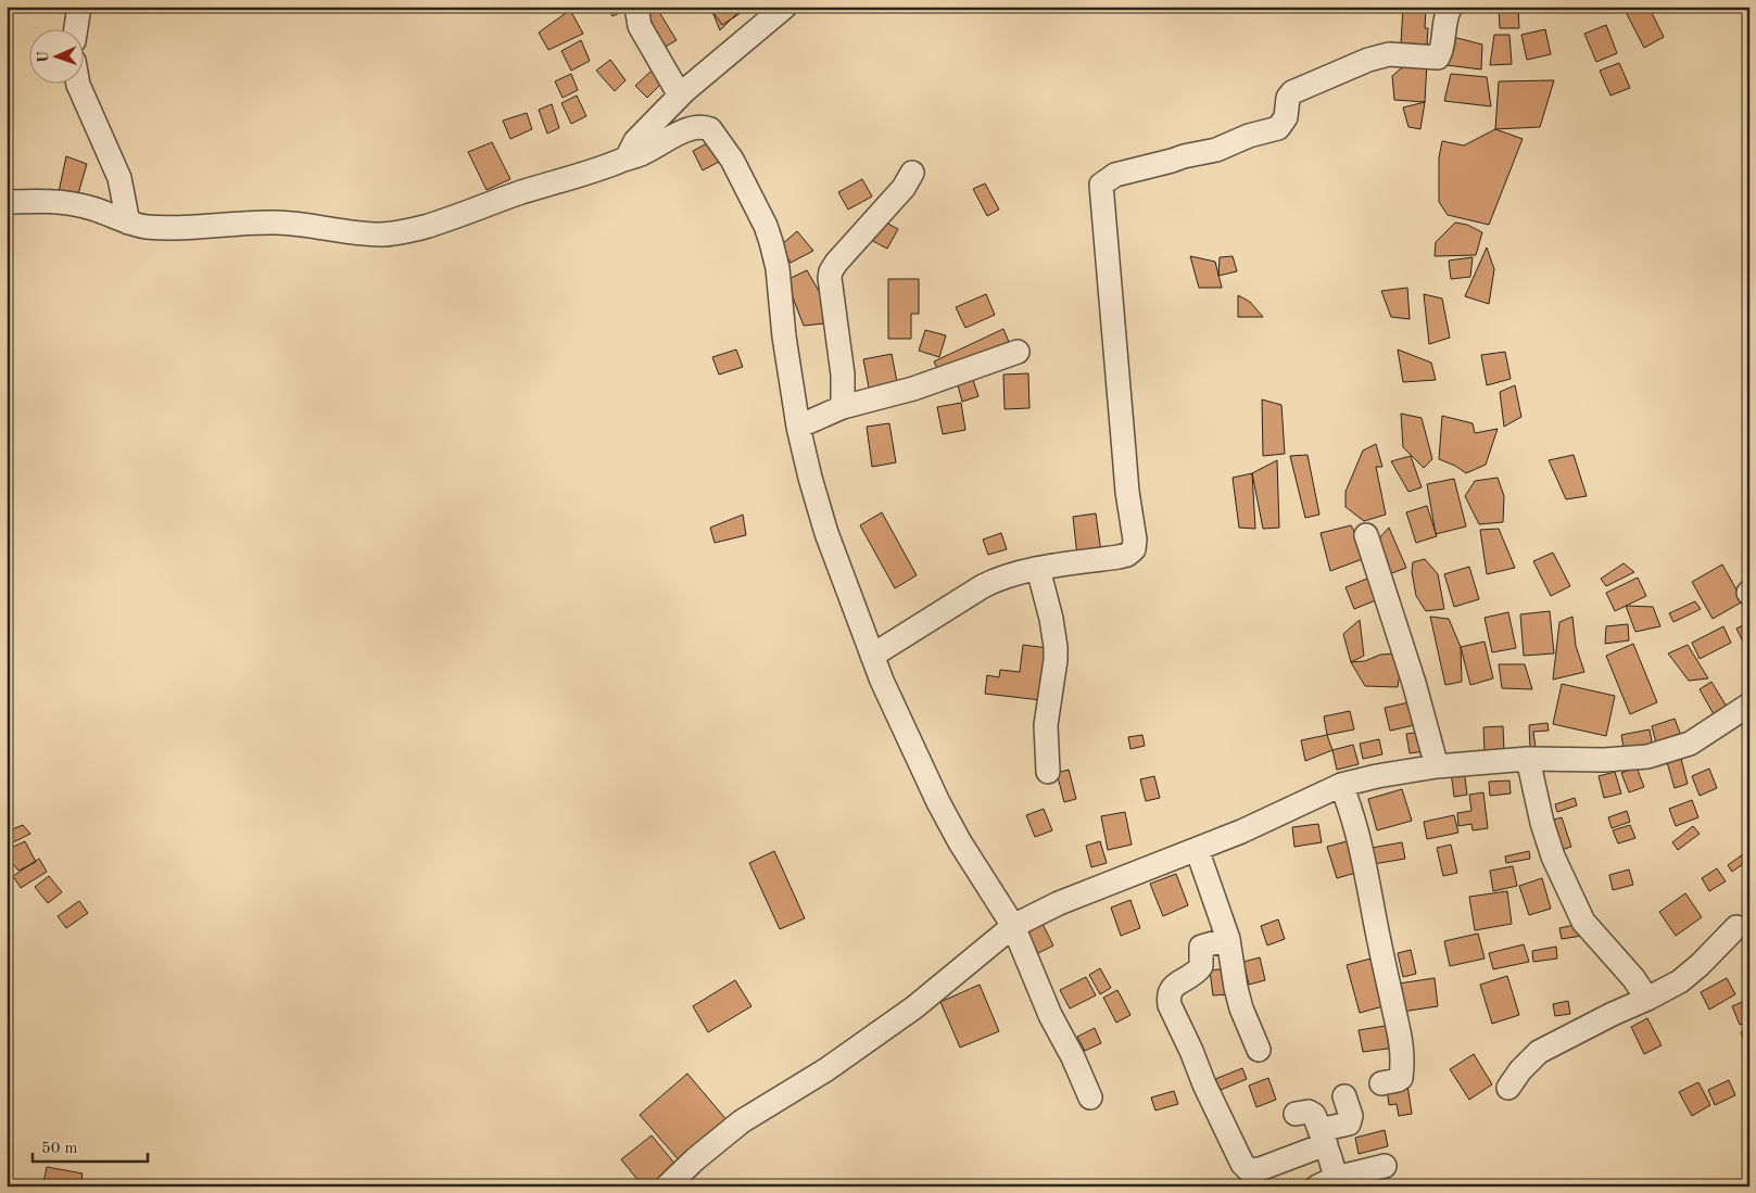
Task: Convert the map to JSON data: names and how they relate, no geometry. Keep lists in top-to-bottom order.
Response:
{
  "scale_bar": "50 m",
  "north": "left"
}
